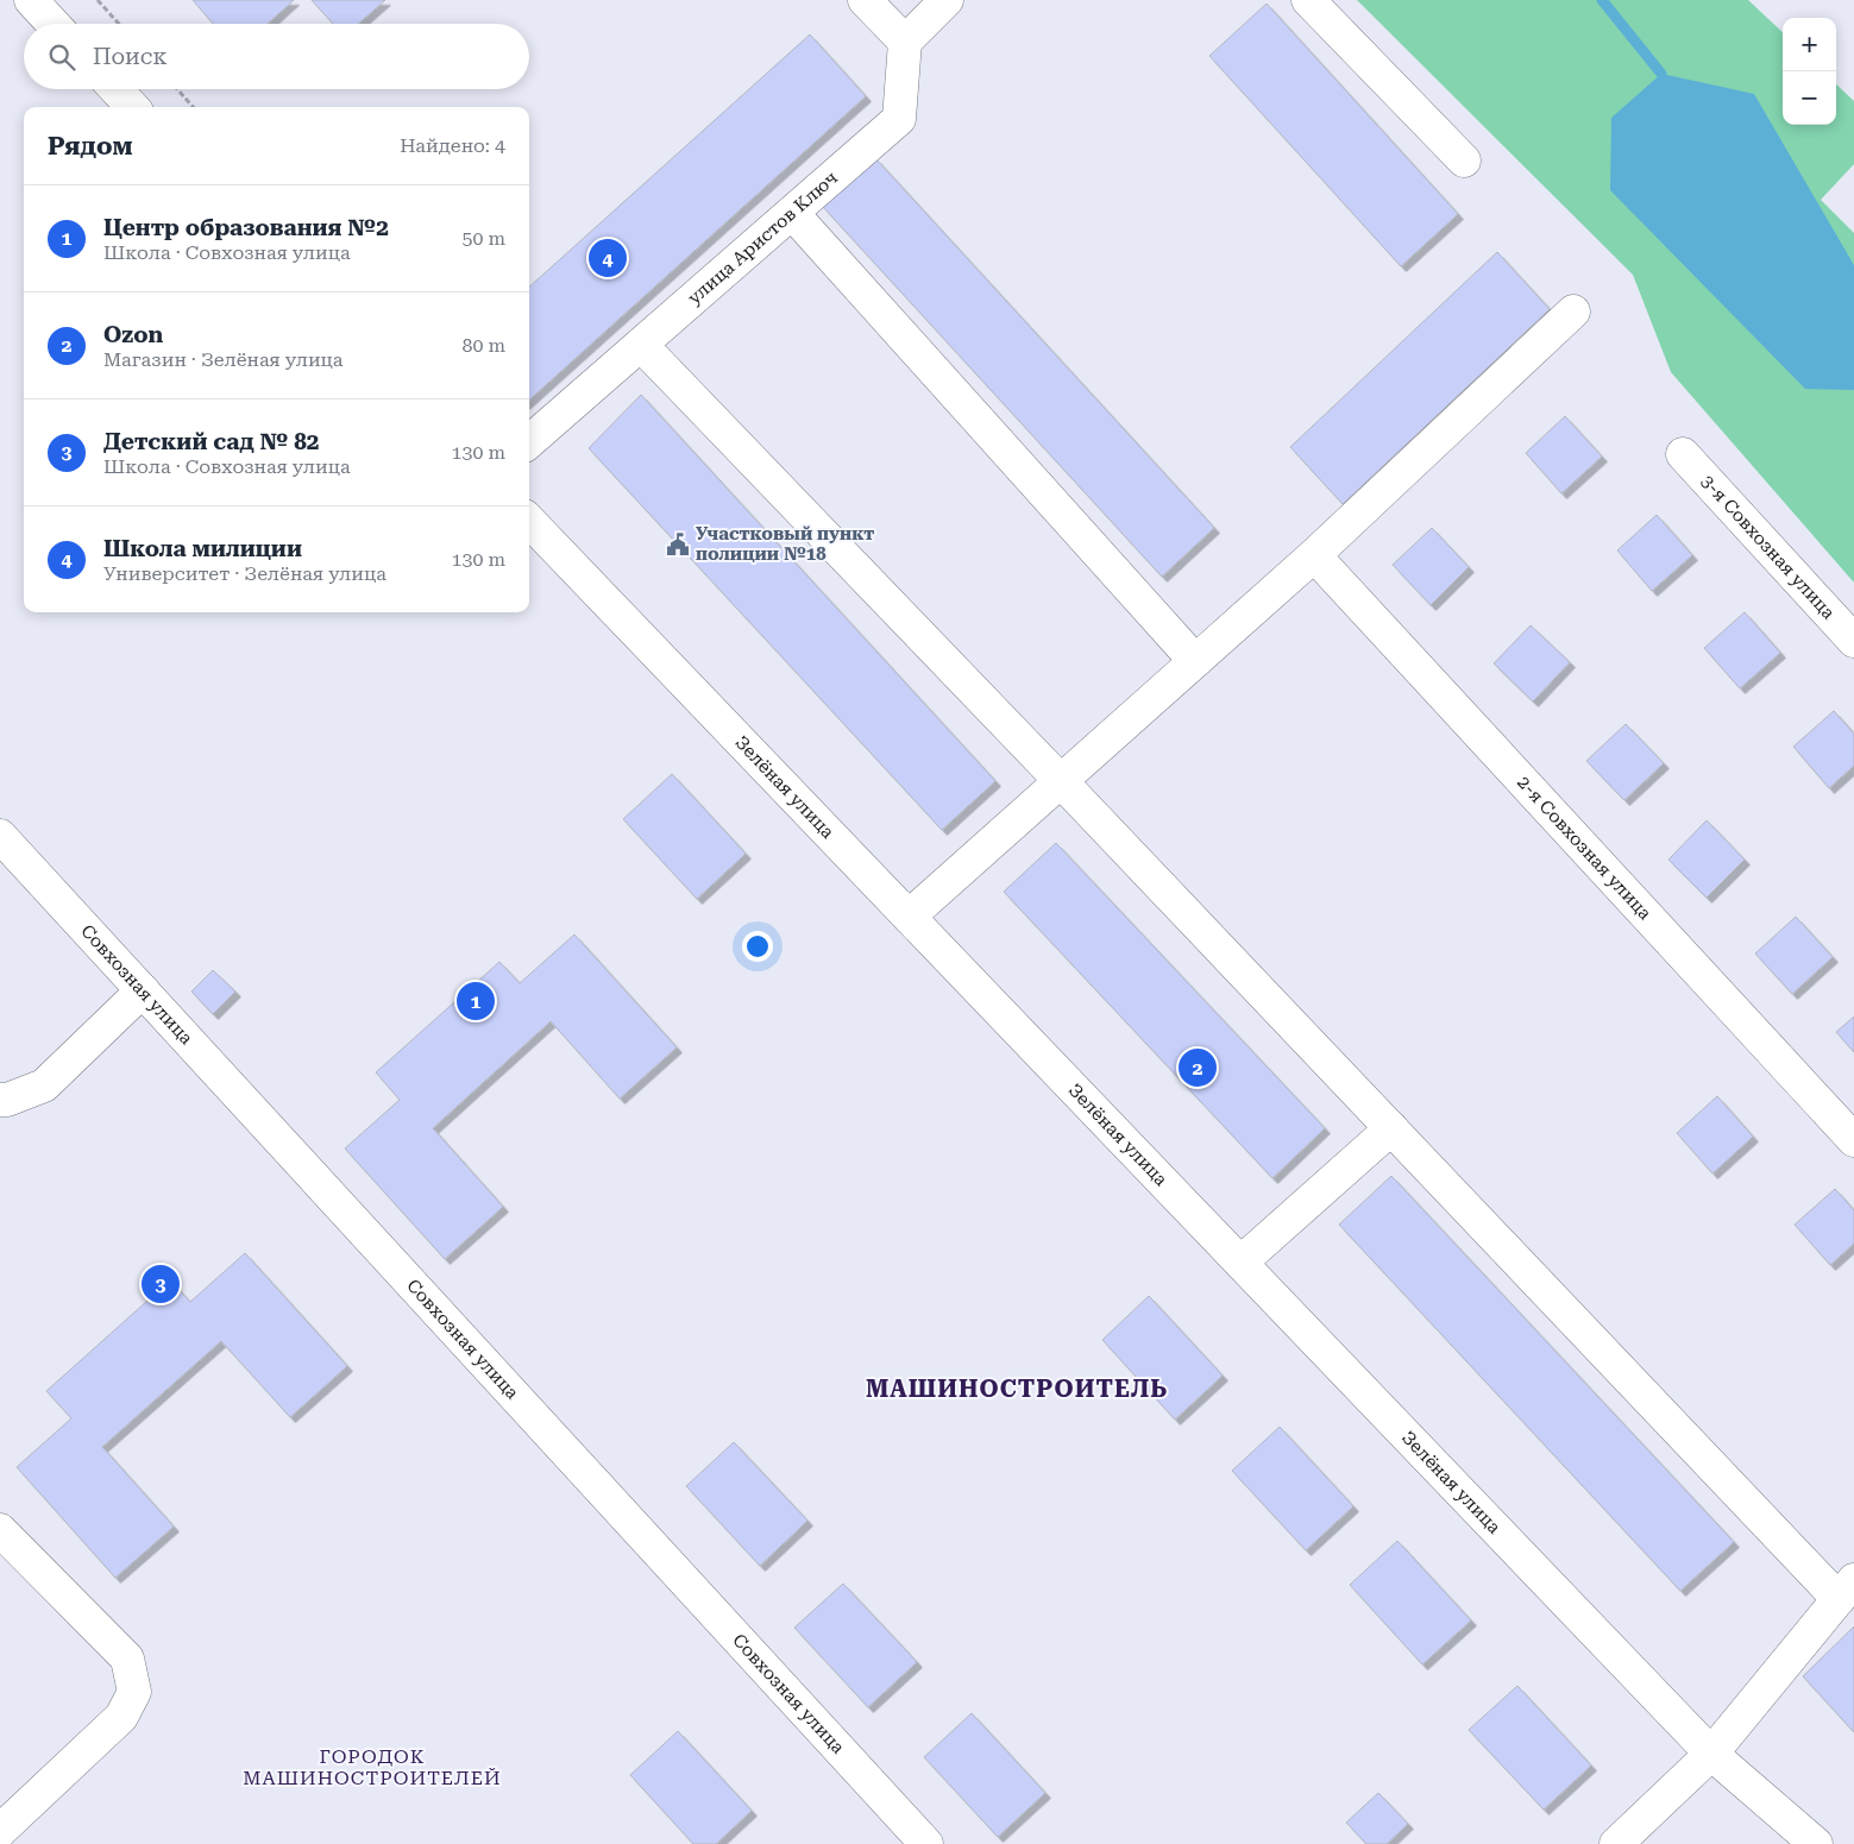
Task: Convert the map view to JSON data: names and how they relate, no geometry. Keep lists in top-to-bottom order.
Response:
{
  "streets": {
    "street": [
      "улица Аристов Ключ",
      "3-я Совхозная улица",
      "Зелёная улица",
      "2-я Совхозная улица",
      "Совхозная улица"
    ]
  },
  "districts": ["МАШИНОСТРОИТЕЛЬ", "ГОРОДОК МАШИНОСТРОИТЕЛЕЙ"],
  "places": {
    "public building": ["Участковый пункт полиции №18"]
  },
  "page": {
    "map_buttons": ["+", "−"],
    "search": "Поиск",
    "heading": ["Рядом", "Найдено: 4"],
    "list": [
      {
        "mark": "1",
        "name": "Центр образования №2",
        "note": "Школа · Совхозная улица",
        "value": "50 m"
      },
      {
        "mark": "2",
        "name": "Ozon",
        "note": "Магазин · Зелёная улица",
        "value": "80 m"
      },
      {
        "mark": "3",
        "name": "Детский сад № 82",
        "note": "Школа · Совхозная улица",
        "value": "130 m"
      },
      {
        "mark": "4",
        "name": "Школа милиции",
        "note": "Университет · Зелёная улица",
        "value": "130 m"
      }
    ],
    "pins": [
      "4",
      "1",
      "2",
      "3"
    ]
  }
}
